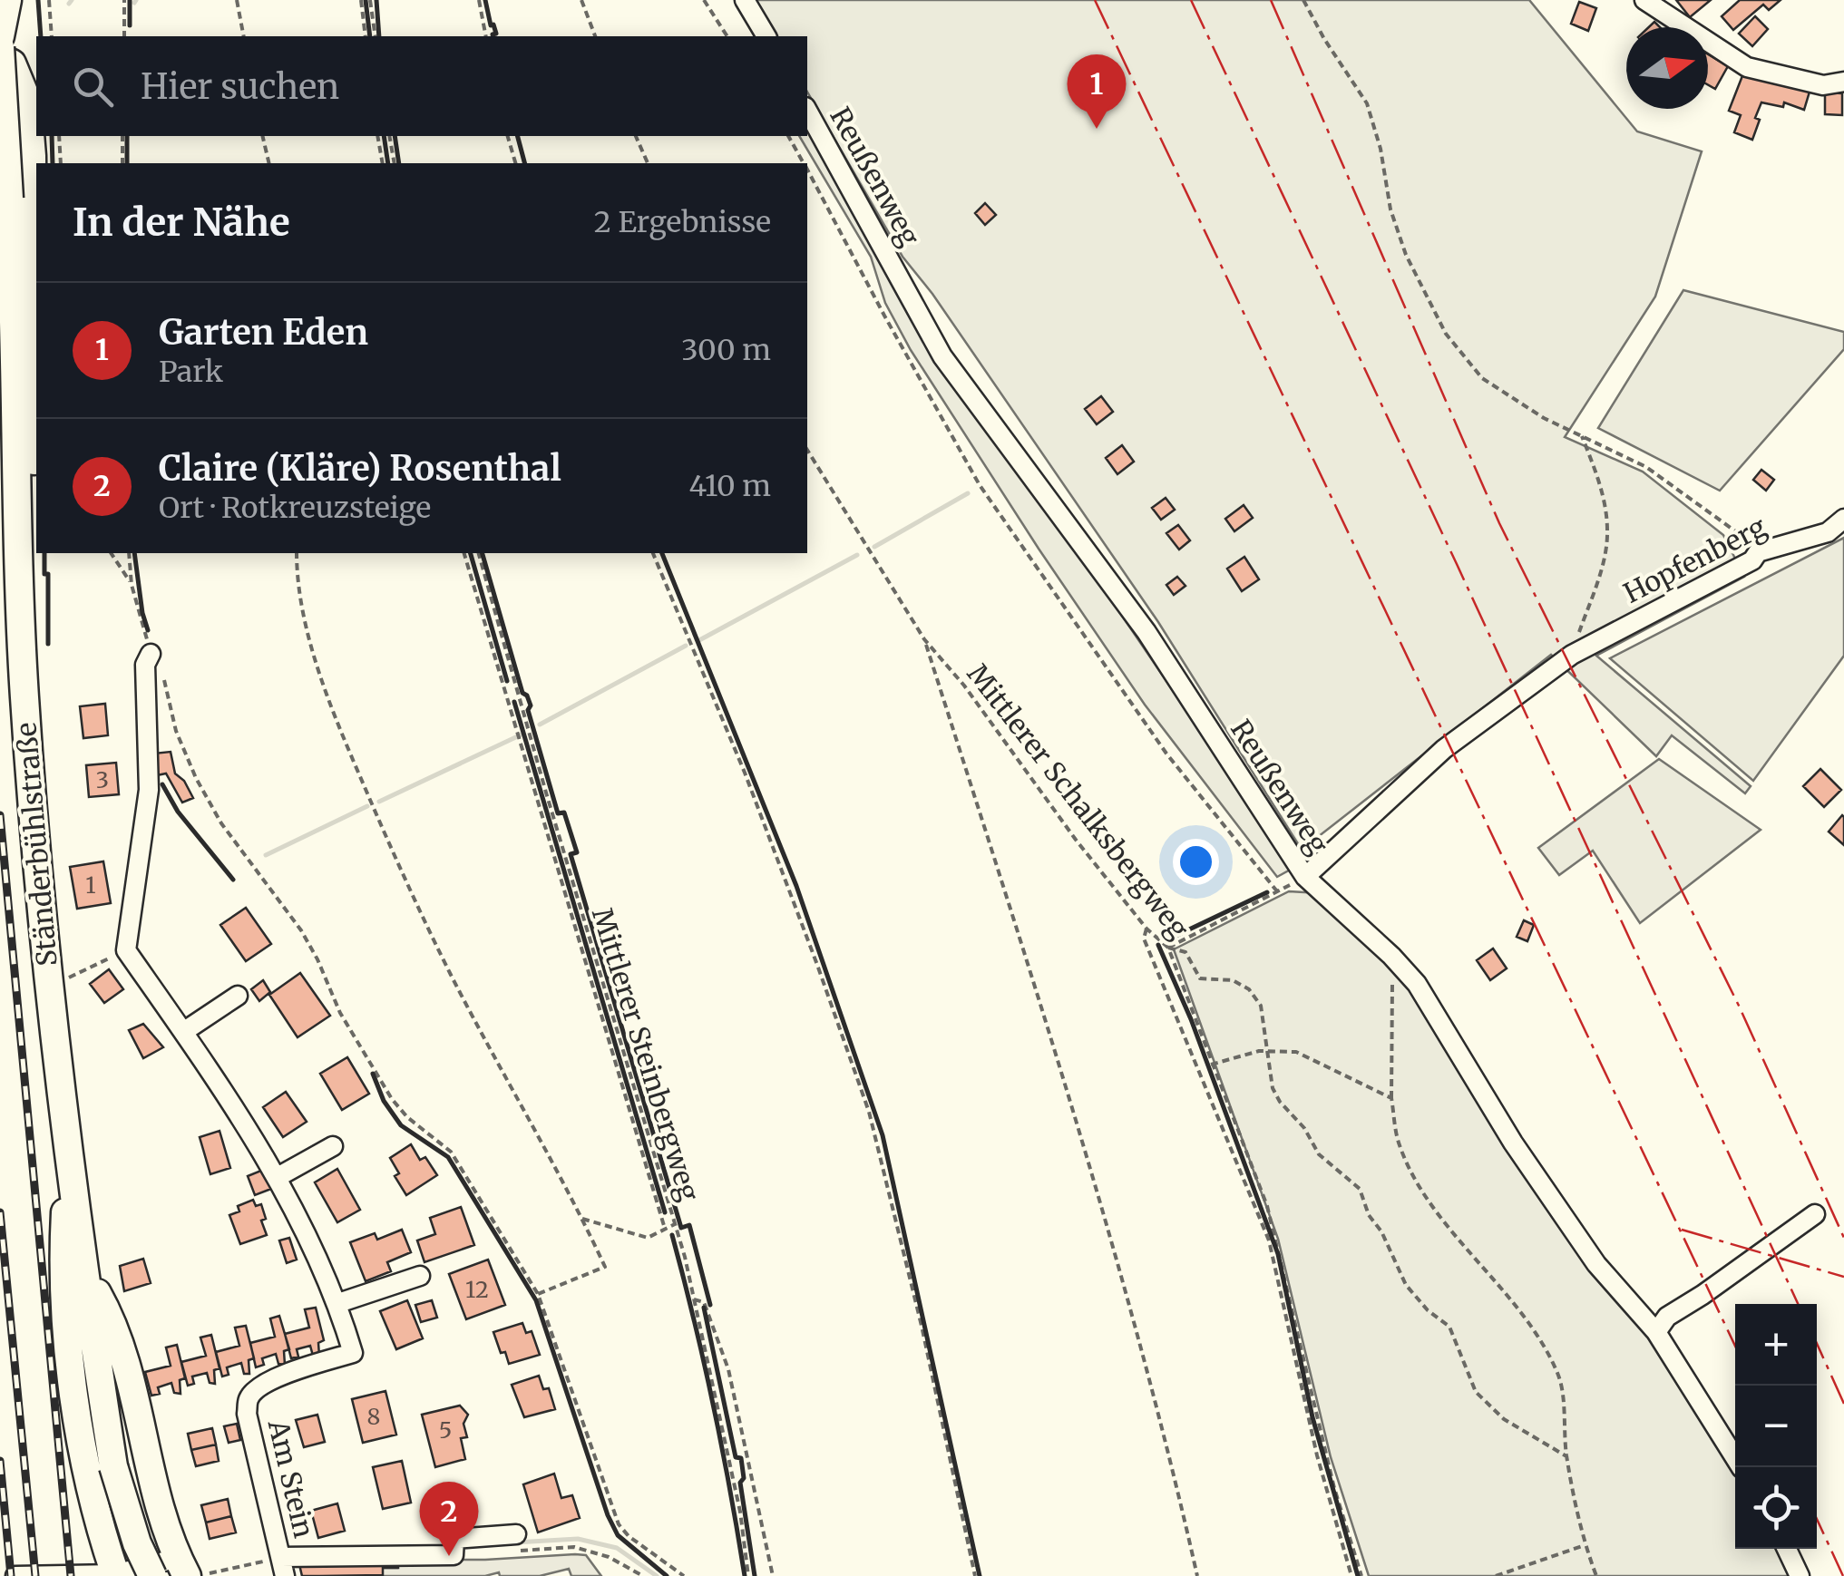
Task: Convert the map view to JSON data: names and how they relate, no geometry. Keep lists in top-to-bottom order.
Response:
{
  "streets": {
    "highway": ["Ständerbühlstraße"],
    "street": ["Reußenweg", "Hopfenberg", "Am Stein"],
    "path": ["Mittlerer Schalksbergweg", "Mittlerer Steinbergweg"]
  },
  "crossings": [
    ["Reußenweg", "Hopfenberg"]
  ],
  "house_numbers": [
    "3",
    "1",
    "12",
    "8",
    "5"
  ],
  "north": "right",
  "page": {
    "search": "Hier suchen",
    "pins": ["1", "2"],
    "heading": ["In der Nähe", "2 Ergebnisse"],
    "list": [
      {
        "mark": "1",
        "name": "Garten Eden",
        "note": "Park",
        "value": "300 m"
      },
      {
        "mark": "2",
        "name": "Claire (Kläre) Rosenthal",
        "note": "Ort · Rotkreuzsteige",
        "value": "410 m"
      }
    ],
    "map_buttons": ["+", "−"]
  }
}
